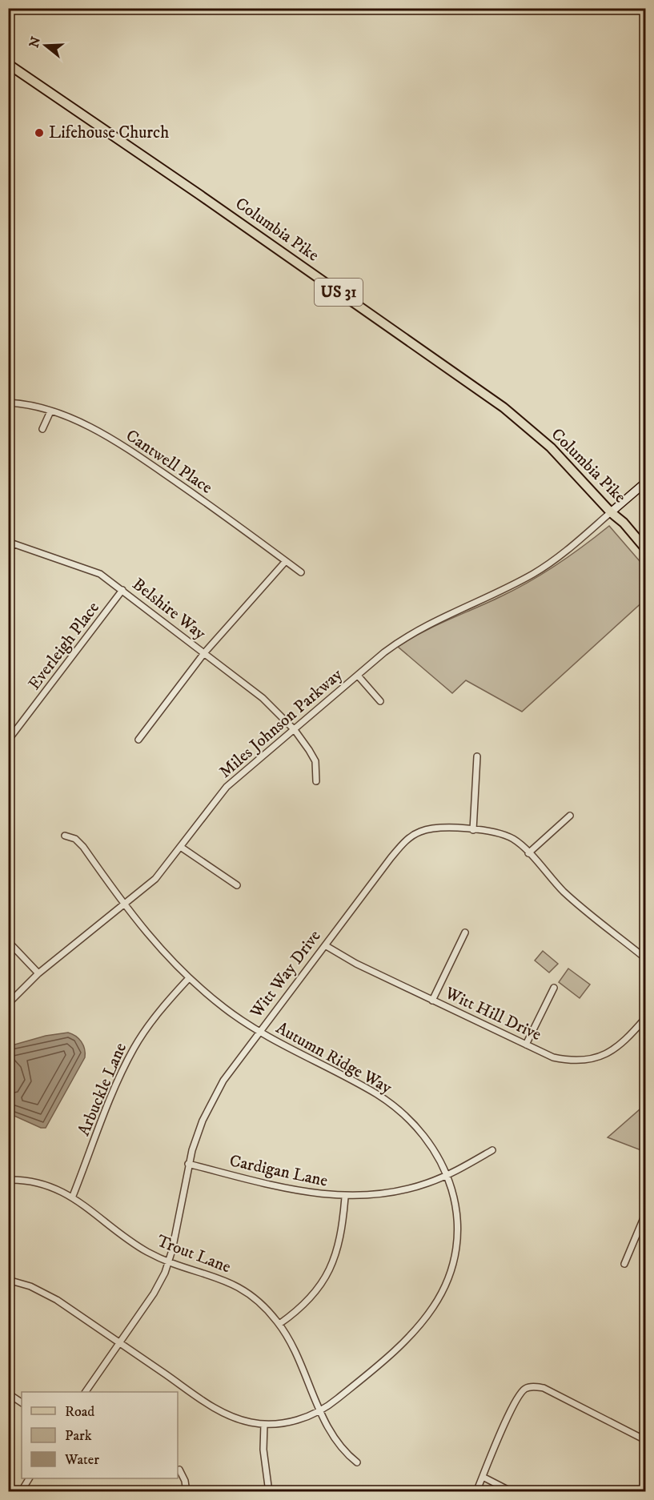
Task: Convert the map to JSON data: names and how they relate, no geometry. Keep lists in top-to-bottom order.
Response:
{
  "streets": {
    "main road": ["Columbia Pike", "US 31"],
    "street": [
      "Cantwell Place",
      "Belshire Way",
      "Everleigh Place",
      "Miles Johnson Parkway",
      "Witt Way Drive",
      "Witt Hill Drive",
      "Autumn Ridge Way",
      "Arbuckle Lane",
      "Cardigan Lane",
      "Trout Lane"
    ]
  },
  "crossings": [
    ["Columbia Pike", "Miles Johnson Parkway"],
    ["Belshire Way", "Everleigh Place"],
    ["Belshire Way", "Miles Johnson Parkway"],
    ["Miles Johnson Parkway", "Autumn Ridge Way"],
    ["Witt Way Drive", "Witt Hill Drive"],
    ["Witt Way Drive", "Autumn Ridge Way"],
    ["Witt Way Drive", "Cardigan Lane"],
    ["Witt Way Drive", "Trout Lane"],
    ["Autumn Ridge Way", "Arbuckle Lane"],
    ["Autumn Ridge Way", "Cardigan Lane"],
    ["Autumn Ridge Way", "Trout Lane"],
    ["Arbuckle Lane", "Trout Lane"]
  ],
  "places": ["Lifehouse Church"],
  "legend": ["Road", "Park", "Water"],
  "north": "left"
}
